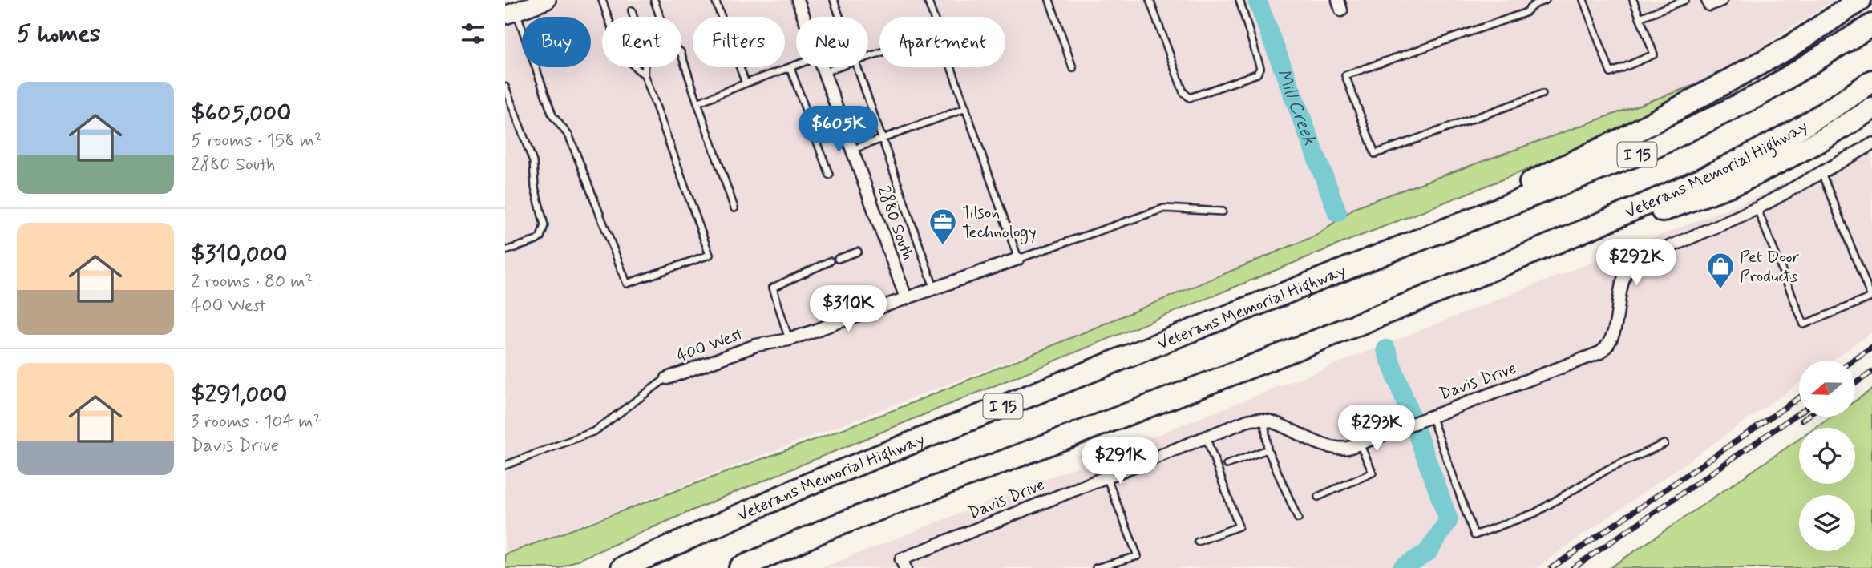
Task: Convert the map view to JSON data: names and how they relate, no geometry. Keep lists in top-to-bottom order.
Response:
{
  "streets": {
    "highway": ["I 15", "Veterans Memorial Highway"],
    "street": ["2880 South", "400 West", "Davis Drive"]
  },
  "crossings": [
    ["2880 South", "400 West"]
  ],
  "water": ["Mill Creek"],
  "places": {
    "office": ["Tilson Technology"],
    "shop": ["Pet Door Products"]
  },
  "north": "left",
  "page": {
    "heading": "5 homes",
    "chip": [
      "Buy",
      "Rent",
      "Filters",
      "New",
      "Apartment"
    ],
    "list": [
      {
        "name": "$605,000",
        "note": "5 rooms · 158 m² · 2880 South"
      },
      {
        "name": "$310,000",
        "note": "2 rooms · 80 m² · 400 West"
      },
      {
        "name": "$291,000",
        "note": "3 rooms · 104 m² · Davis Drive"
      }
    ],
    "price": [
      "$605K",
      "$292K",
      "$310K",
      "$293K",
      "$291K"
    ]
  }
}
